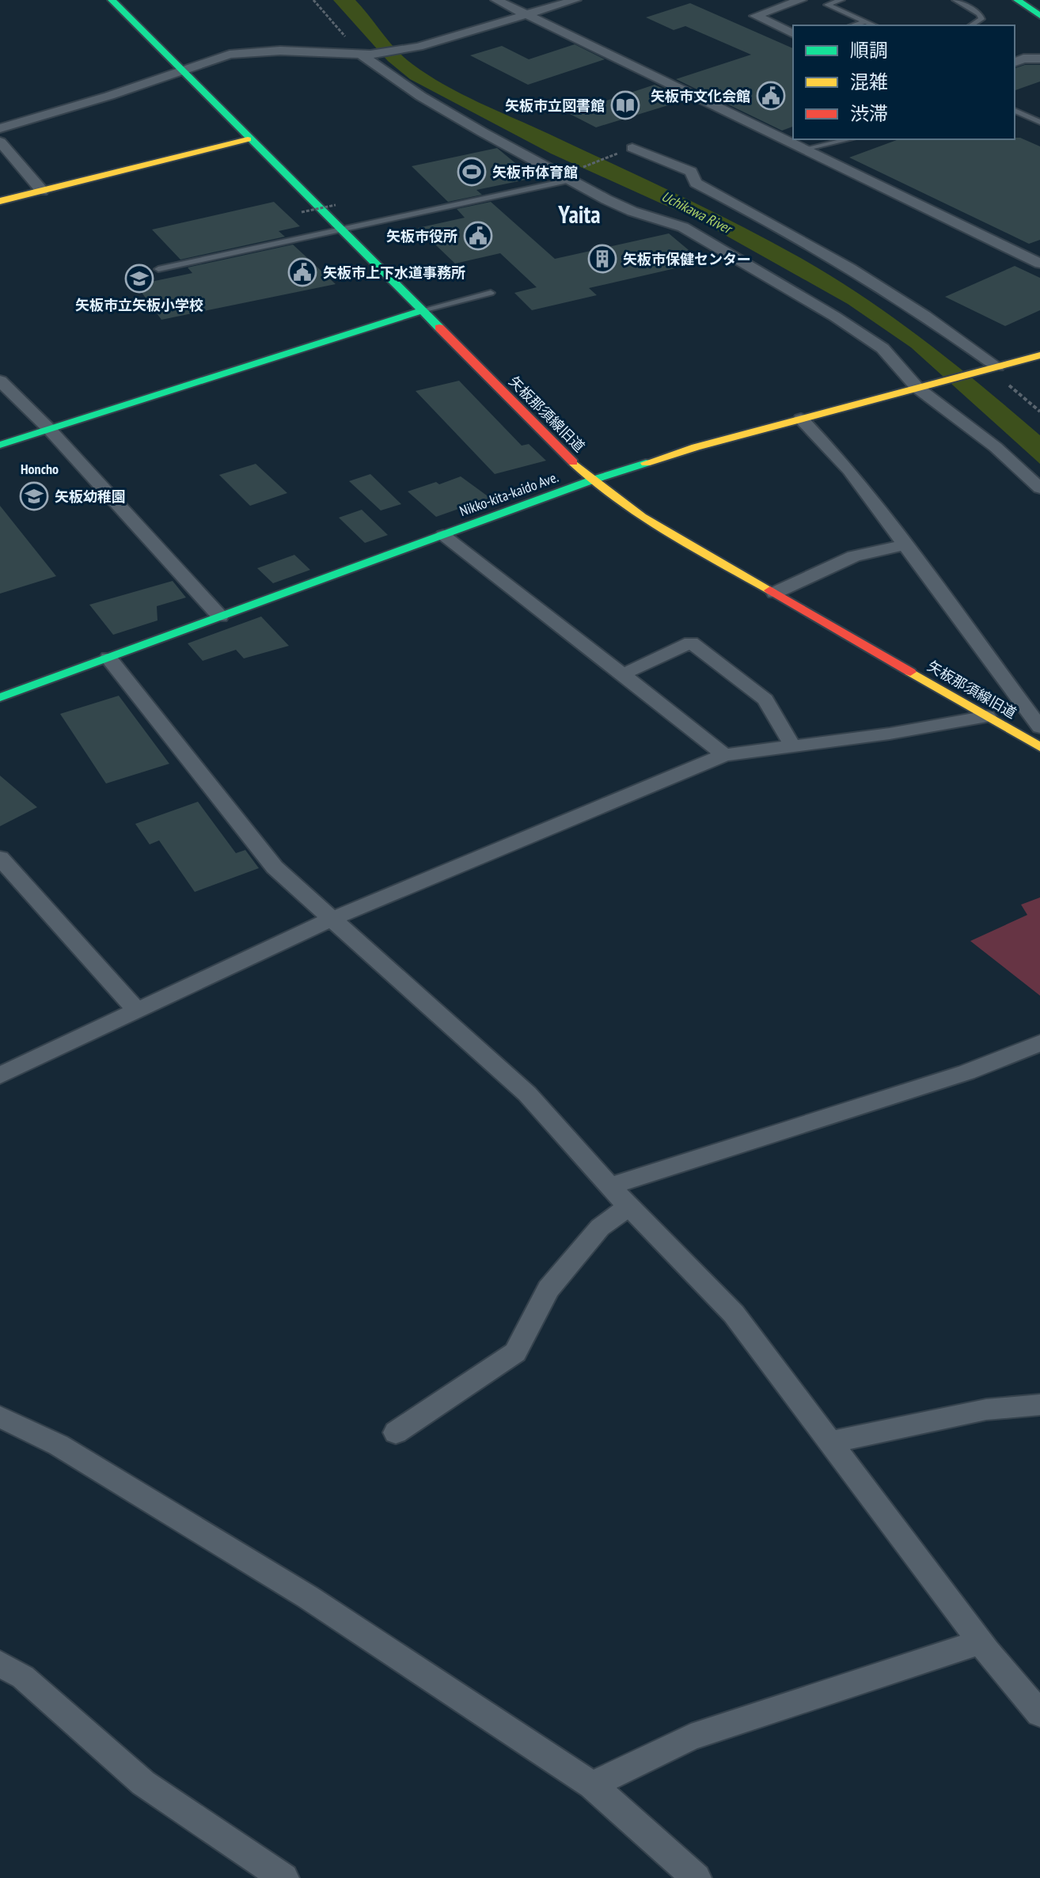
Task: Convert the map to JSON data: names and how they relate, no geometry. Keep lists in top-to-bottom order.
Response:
{
  "streets": {
    "main road": ["矢板那須線旧道", "Nikko-kita-kaido Ave."]
  },
  "crossings": [
    ["矢板那須線旧道", "Nikko-kita-kaido Ave."]
  ],
  "districts": ["Yaita", "Honcho"],
  "water": ["Uchikawa River"],
  "places": {
    "public building": ["矢板市文化会館", "矢板市役所", "矢板市上下水道事務所"],
    "library": ["矢板市立図書館"],
    "sports": ["矢板市体育館"],
    "building": ["矢板市保健センター"],
    "school or university": ["矢板市立矢板小学校", "矢板幼稚園"]
  },
  "legend": ["順調", "混雑", "渋滞"]
}
